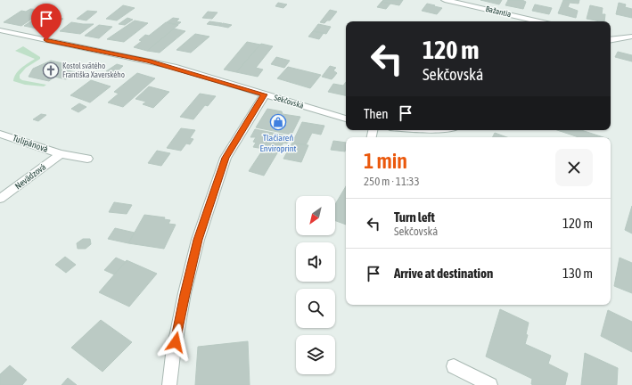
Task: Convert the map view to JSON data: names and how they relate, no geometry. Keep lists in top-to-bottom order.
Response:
{
  "streets": {
    "street": [
      "Bažantia",
      "Sekčovská",
      "Tulipánová",
      "Nevädzová"
    ]
  },
  "crossings": [
    ["Tulipánová", "Nevädzová"]
  ],
  "places": {
    "church": ["Kostol svätého Františka Xaverského"],
    "shop": ["Tlačiareň Enviroprint"]
  },
  "north": "bottom left",
  "page": {
    "turn": ["120 m", "Sekčovská"],
    "then": "Then",
    "heading": ["1 min", "250 m · 11:33"],
    "list": [
      {
        "name": "Turn left",
        "note": "Sekčovská",
        "value": "120 m"
      },
      {
        "name": "Arrive at destination",
        "value": "130 m"
      }
    ]
  }
}
